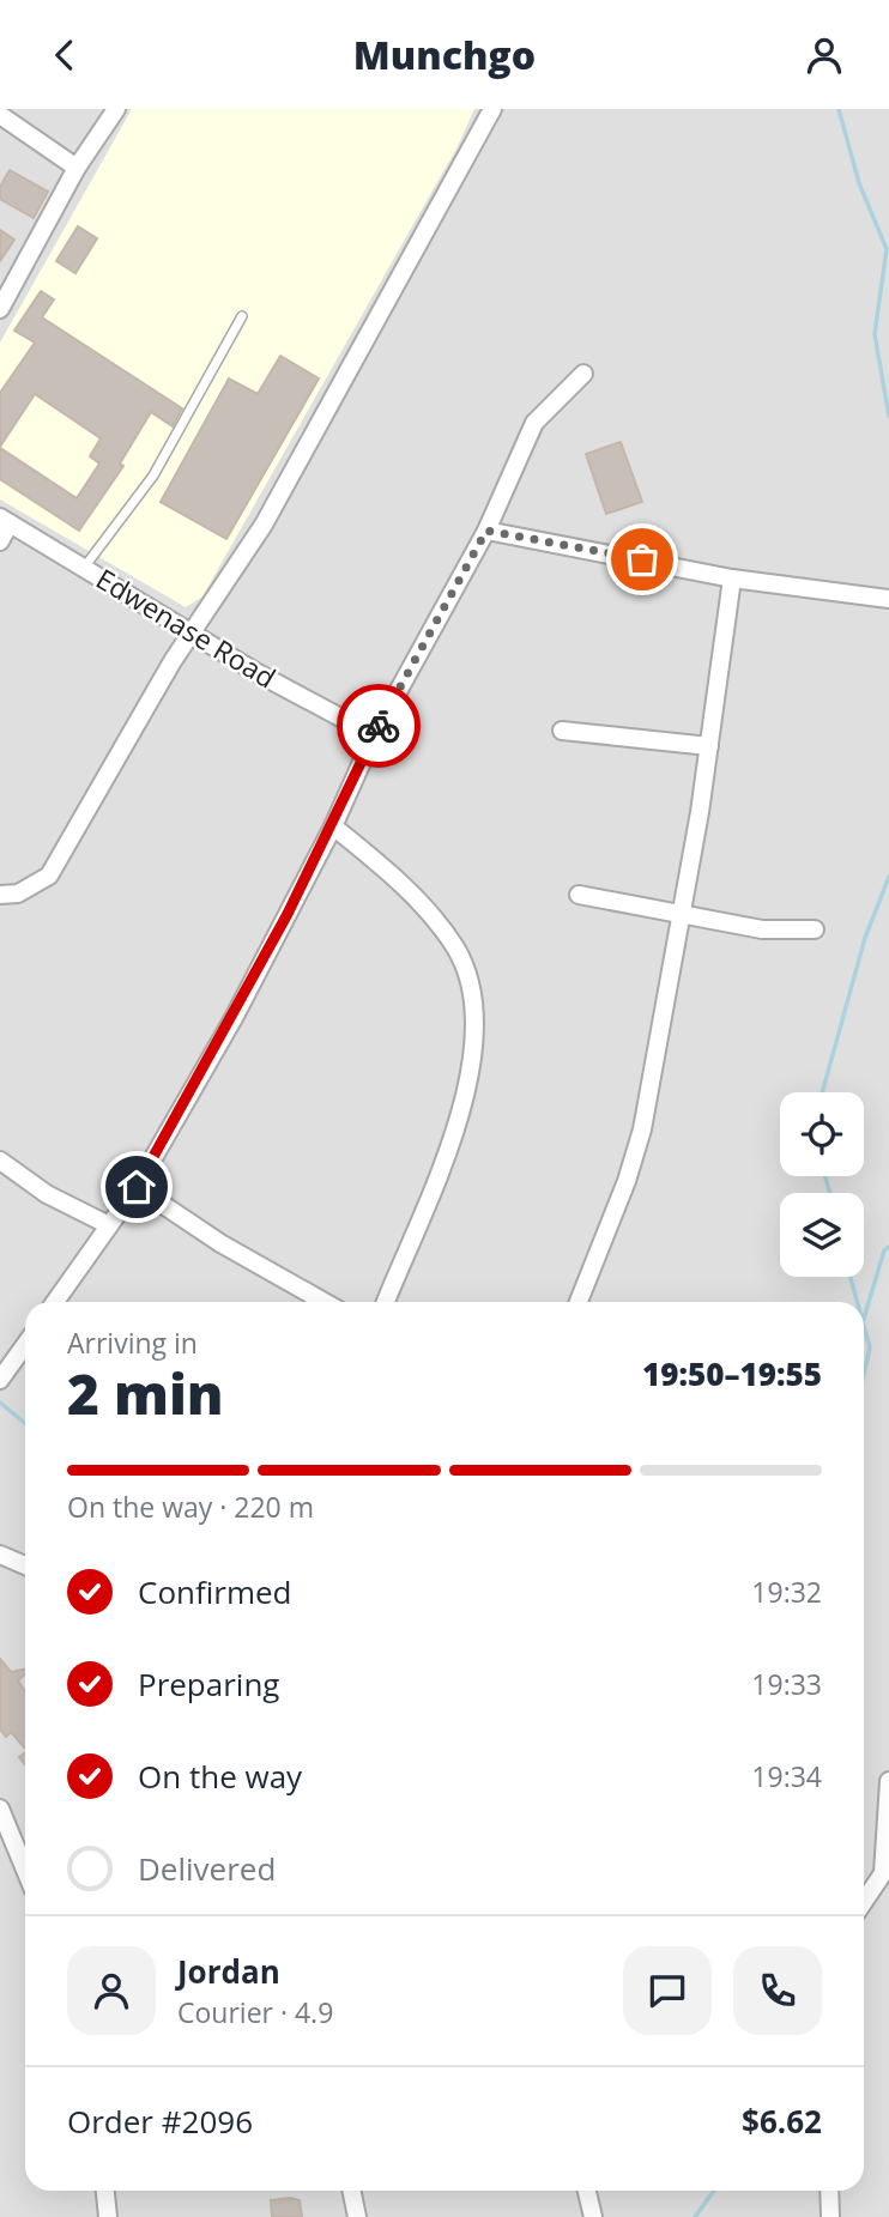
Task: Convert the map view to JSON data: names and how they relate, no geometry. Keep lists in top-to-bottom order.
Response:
{
  "streets": {
    "street": ["Edwenase Road"]
  },
  "page": {
    "header": "Munchgo",
    "heading": ["2 min", "Arriving in", "19:50–19:55"],
    "panel": [
      "Jordan",
      "Courier · 4.9",
      "Order #2096",
      "$6.62"
    ],
    "bar": "On the way · 220 m",
    "list": [
      ["Confirmed", "19:32"],
      ["Preparing", "19:33"],
      ["On the way", "19:34"],
      "Delivered"
    ]
  }
}
